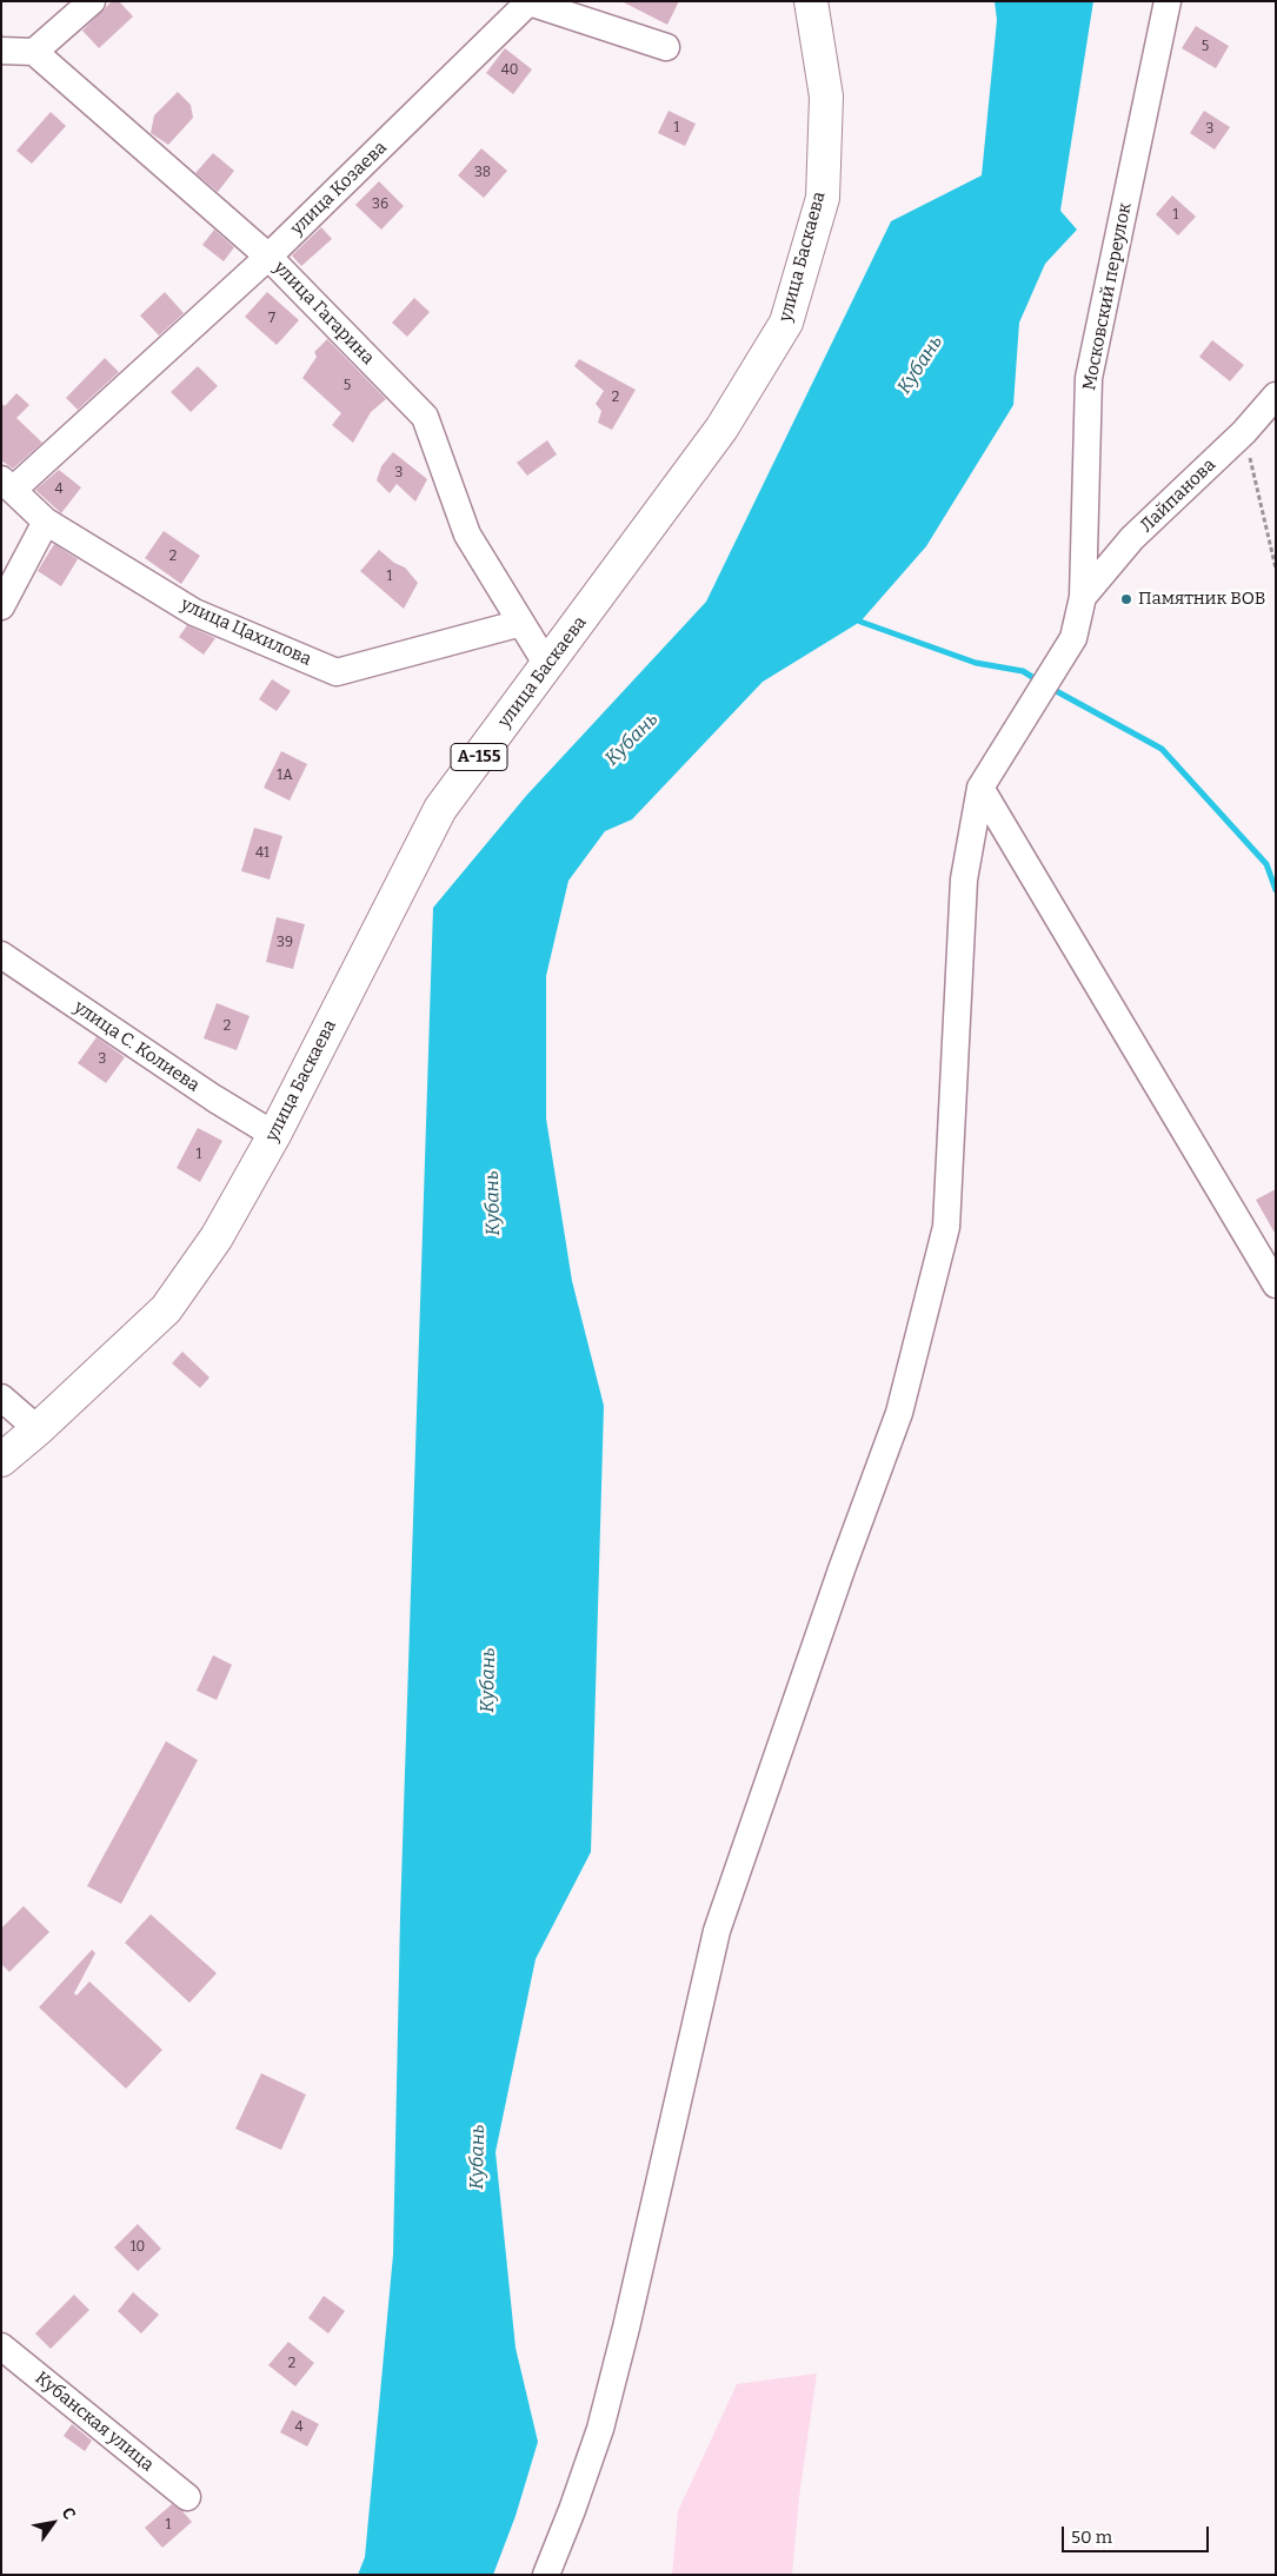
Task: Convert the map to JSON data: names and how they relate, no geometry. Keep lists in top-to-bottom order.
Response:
{
  "streets": {
    "main road": ["улица Баскаева", "А-155"],
    "street": [
      "улица Козаева",
      "Московский переулок",
      "улица Гагарина",
      "Лайпанова",
      "улица Цахилова",
      "улица С. Колиева",
      "Кубанская улица"
    ]
  },
  "crossings": [
    ["улица Козаева", "улица Гагарина"],
    ["улица Козаева", "улица Цахилова"],
    ["улица Баскаева", "улица Гагарина"],
    ["улица Баскаева", "улица С. Колиева"],
    ["Московский переулок", "Лайпанова"],
    ["улица Гагарина", "улица Цахилова"]
  ],
  "water": ["Кубань"],
  "places": ["Памятник ВОВ"],
  "house_numbers": [
    "5",
    "40",
    "1",
    "3",
    "38",
    "36",
    "1",
    "7",
    "5",
    "2",
    "3",
    "4",
    "2",
    "1",
    "1А",
    "41",
    "39",
    "2",
    "3",
    "1",
    "10",
    "2",
    "4",
    "1"
  ],
  "scale_bar": "50 m",
  "north": "top right"
}
